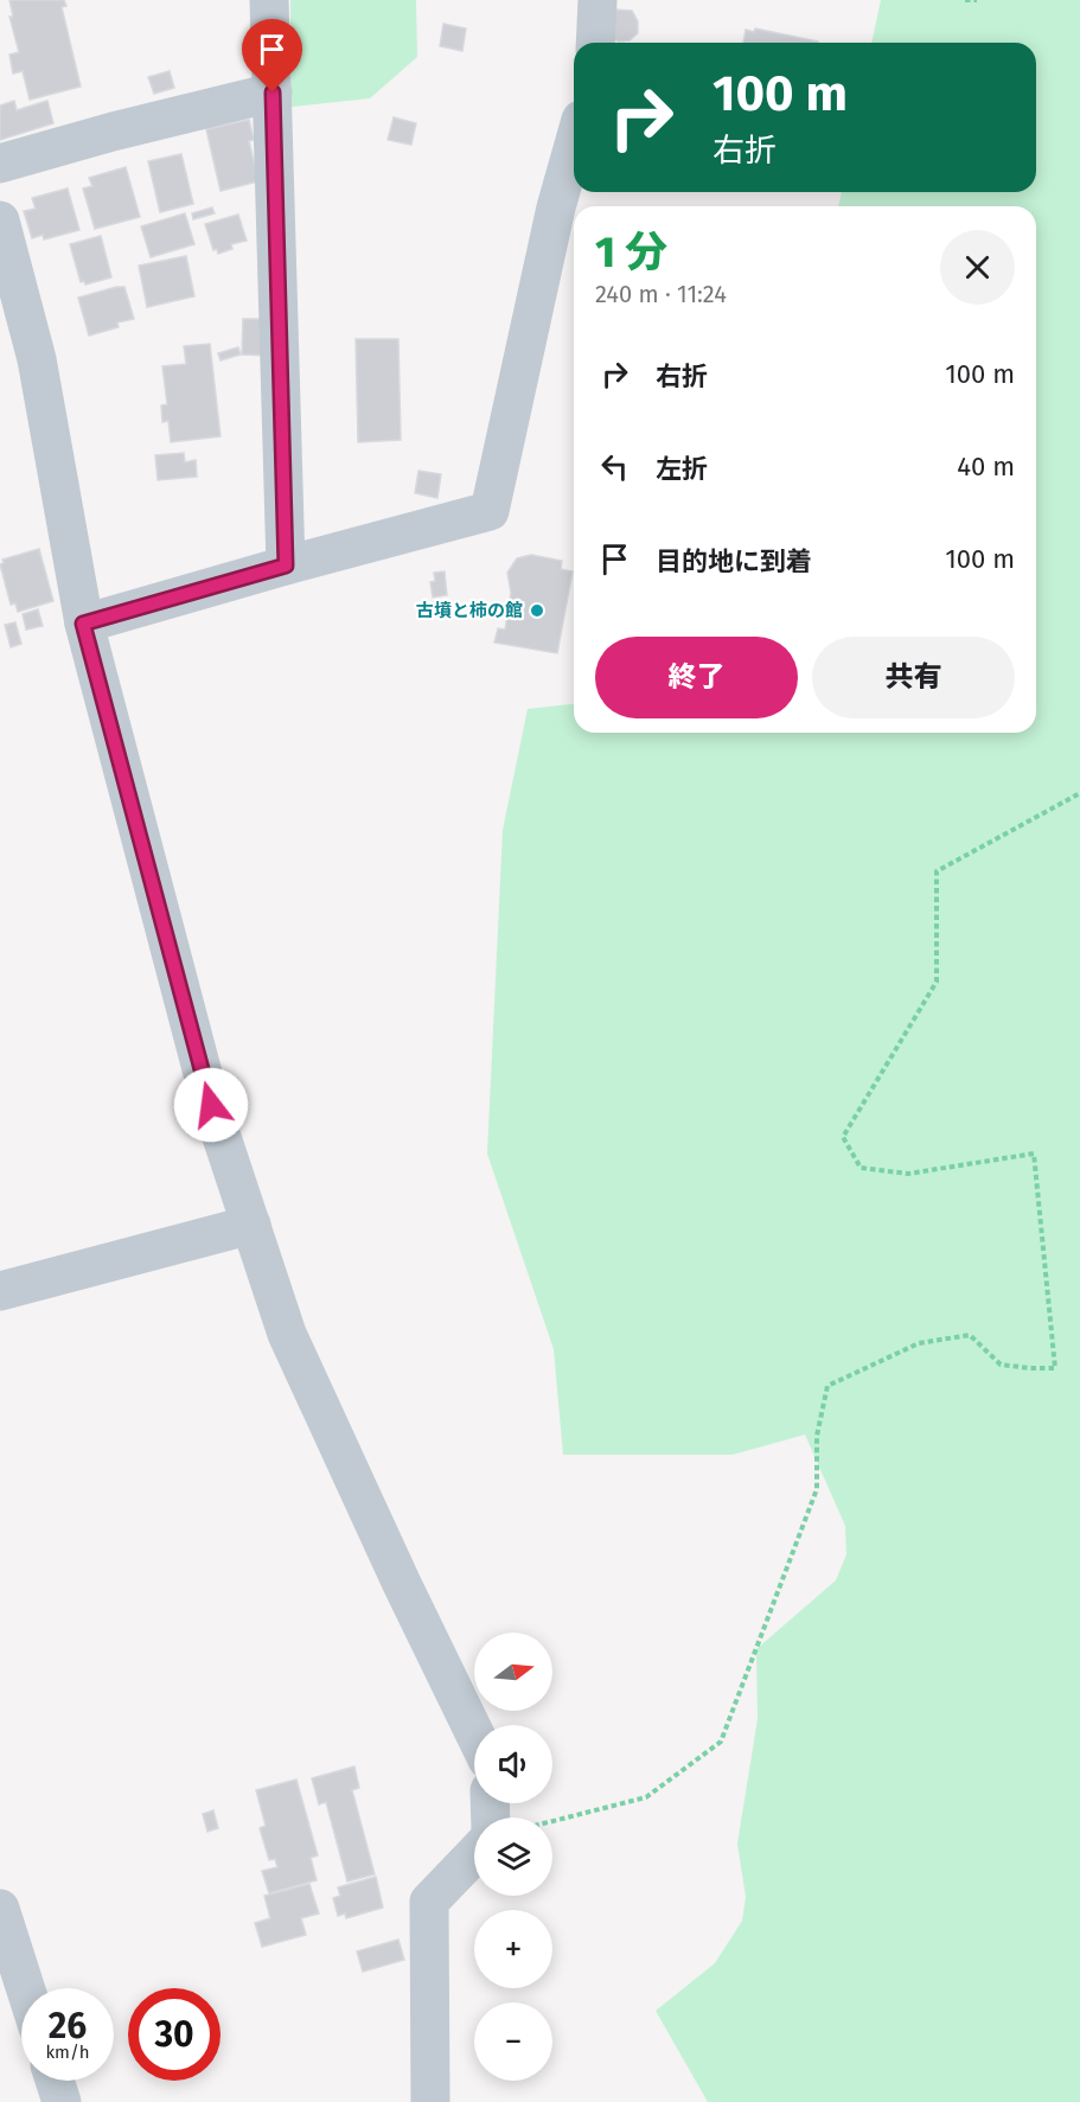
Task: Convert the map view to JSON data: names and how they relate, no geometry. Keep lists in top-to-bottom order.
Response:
{
  "places": ["古墳と柿の館"],
  "north": "right",
  "page": {
    "turn": ["100 m", "右折"],
    "heading": ["1 分", "240 m · 11:24"],
    "list": [
      {
        "name": "右折",
        "value": "100 m"
      },
      {
        "name": "左折",
        "value": "40 m"
      },
      {
        "name": "目的地に到着",
        "value": "100 m"
      }
    ],
    "buttons": ["終了", "共有"],
    "map_buttons": ["+", "−"],
    "speed": "26 km/h",
    "limit": "30"
  }
}
